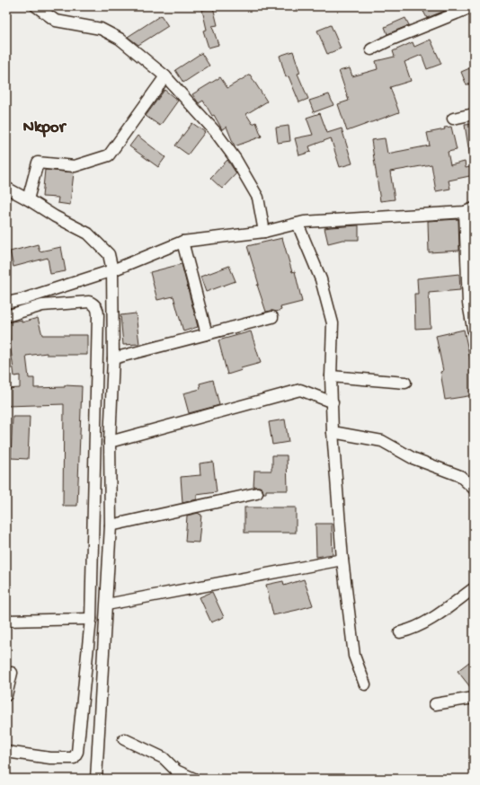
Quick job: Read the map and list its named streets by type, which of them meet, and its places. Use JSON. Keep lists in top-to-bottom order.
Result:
{
  "districts": ["Nkpor"]
}
